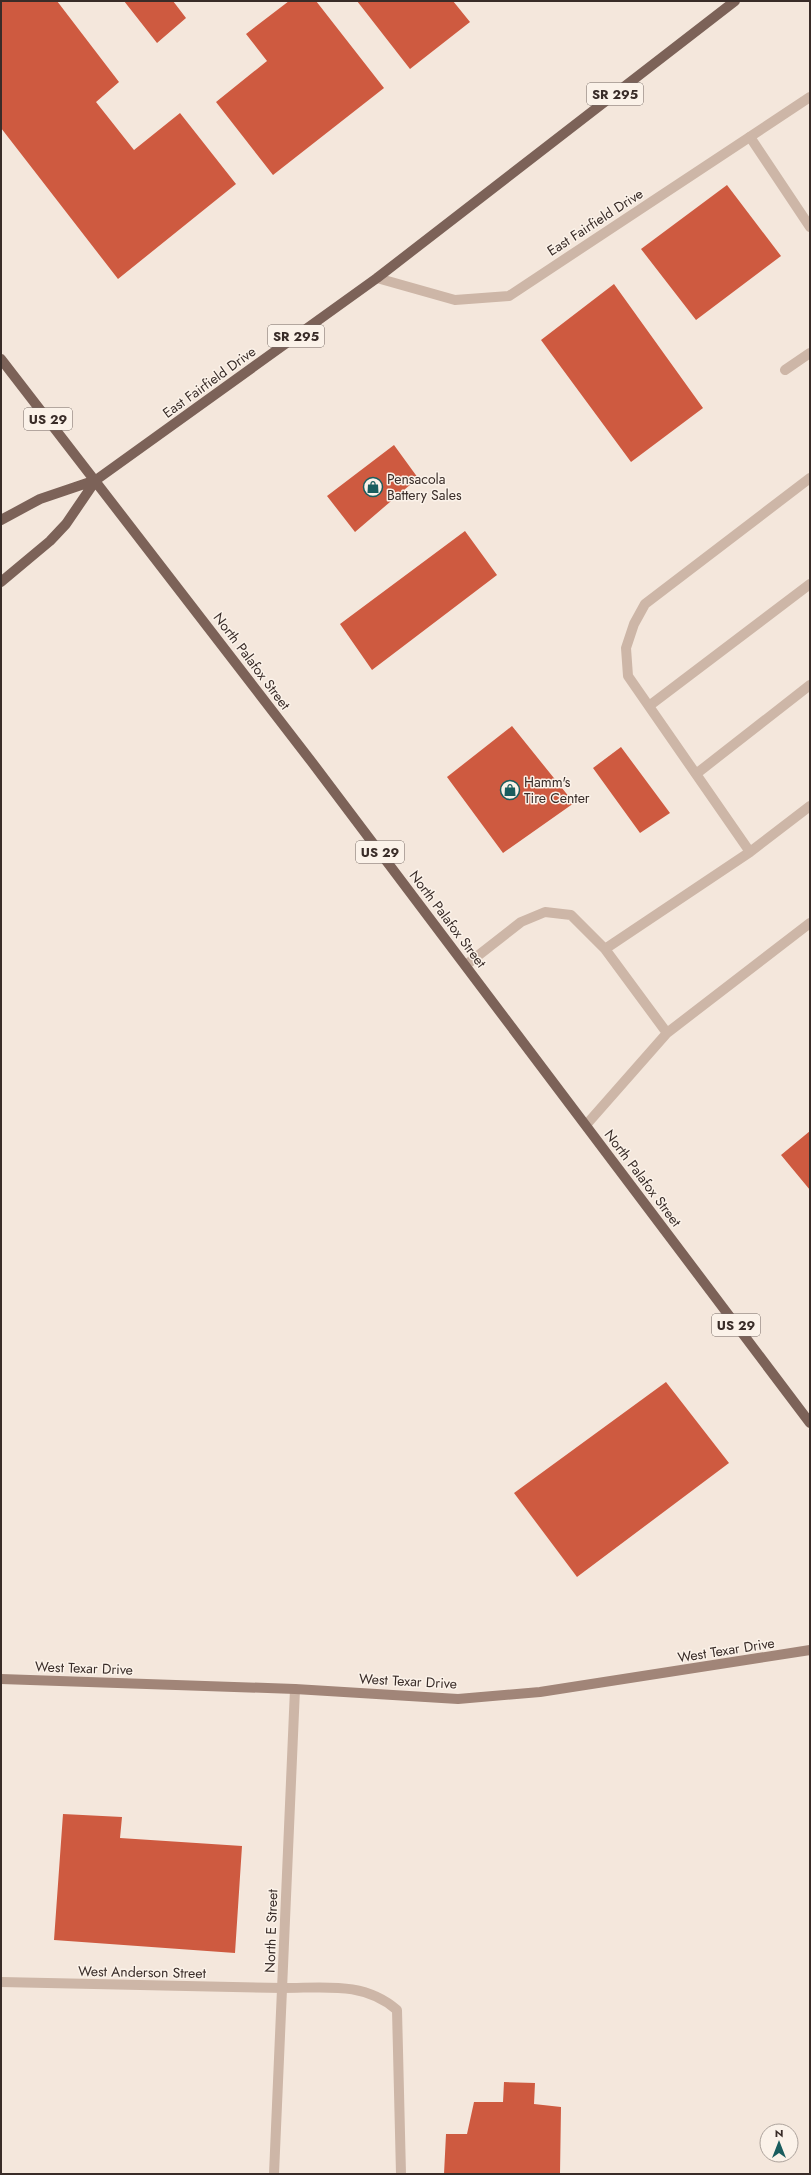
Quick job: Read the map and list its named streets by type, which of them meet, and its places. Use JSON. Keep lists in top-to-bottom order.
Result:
{
  "streets": {
    "main road": [
      "SR 295",
      "East Fairfield Drive",
      "US 29",
      "North Palafox Street",
      "West Texar Drive"
    ],
    "street": ["North E Street", "West Anderson Street"]
  },
  "crossings": [
    ["SR 295", "East Fairfield Drive"],
    ["SR 295", "North Palafox Street"],
    ["East Fairfield Drive", "North Palafox Street"],
    ["West Texar Drive", "North E Street"],
    ["North E Street", "West Anderson Street"]
  ],
  "places": {
    "shop": ["Pensacola Battery Sales", "Hamm's Tire Center"]
  },
  "north": "top"
}
